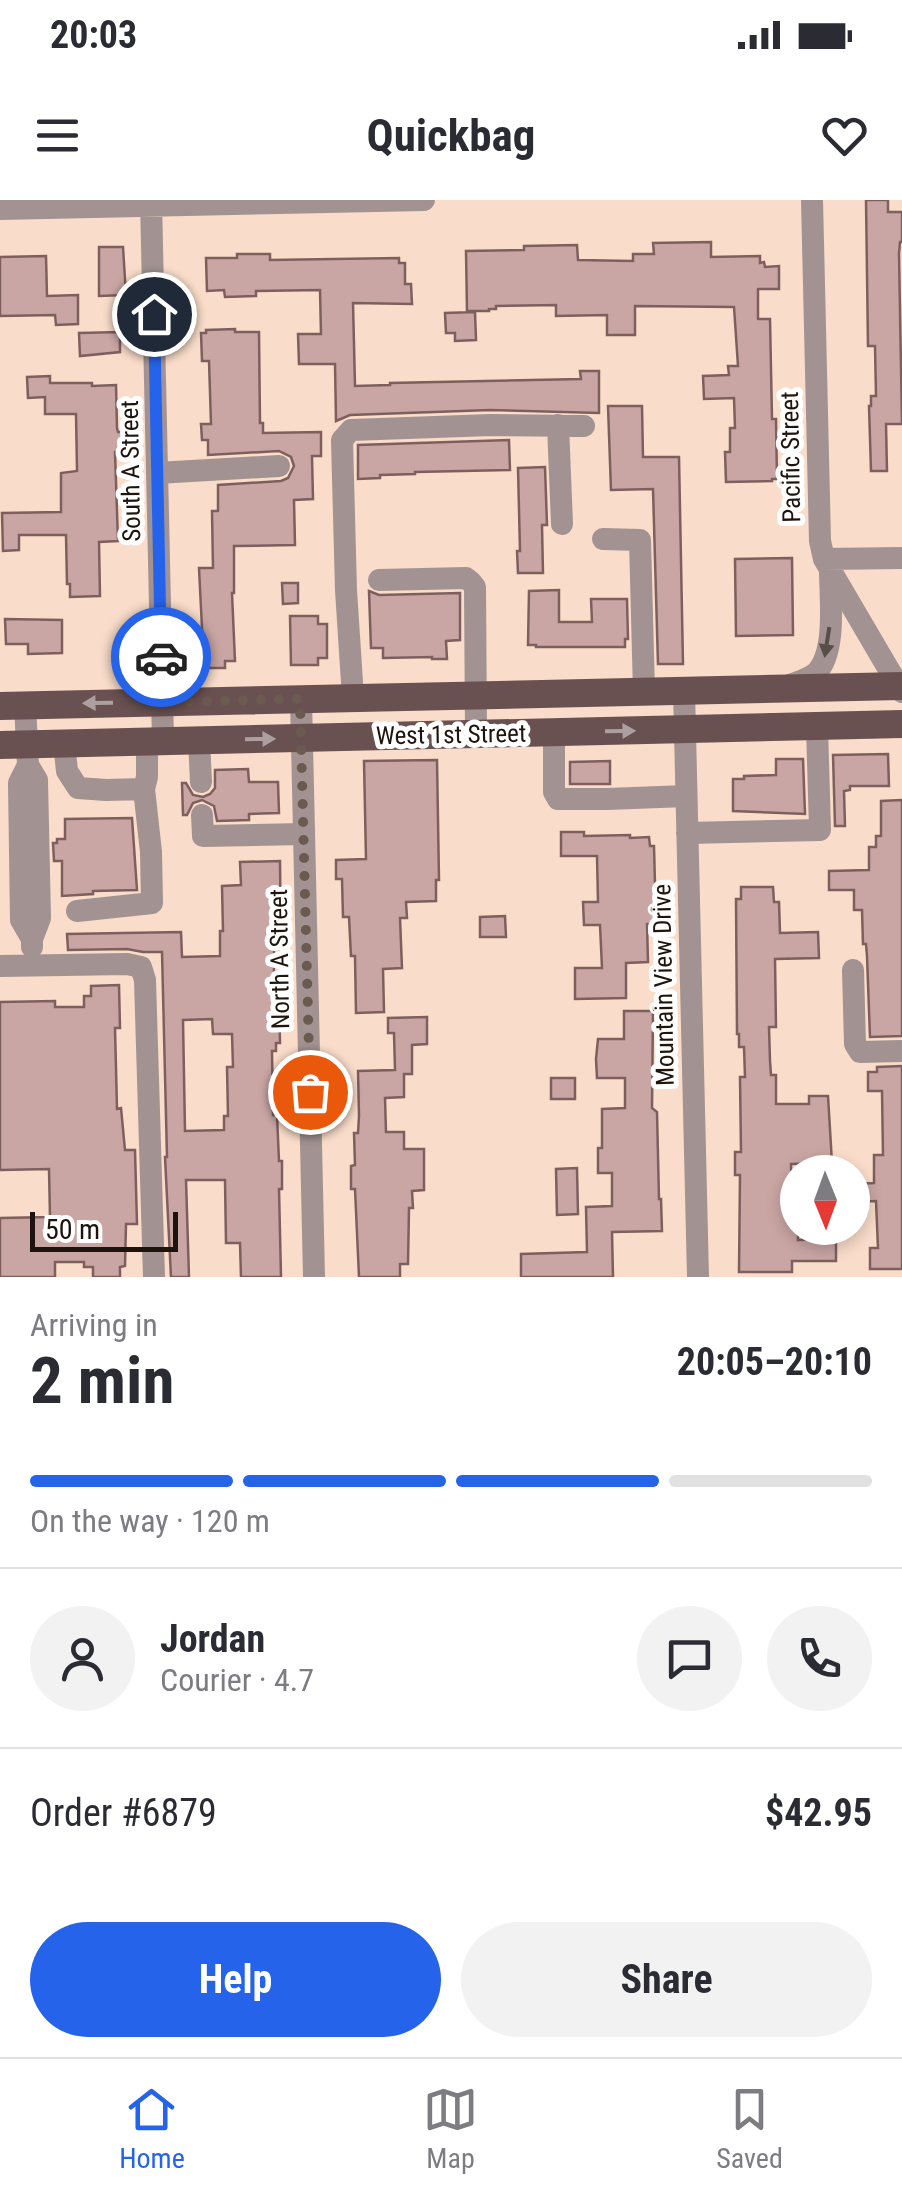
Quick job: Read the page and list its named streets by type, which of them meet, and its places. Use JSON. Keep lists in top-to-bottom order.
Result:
{
  "streets": {
    "main road": ["West 1st Street"],
    "street": [
      "Pacific Street",
      "South A Street",
      "North A Street",
      "Mountain View Drive"
    ]
  },
  "crossings": [
    ["Pacific Street", "West 1st Street"],
    ["South A Street", "West 1st Street"],
    ["West 1st Street", "North A Street"],
    ["West 1st Street", "Mountain View Drive"]
  ],
  "scale_bar": "50 m",
  "north": "bottom",
  "page": {
    "status": "20:03",
    "header": "Quickbag",
    "scale": "50 m",
    "heading": ["2 min", "Arriving in", "20:05–20:10"],
    "panel": [
      "Jordan",
      "Courier · 4.7",
      "Order #6879",
      "$42.95"
    ],
    "bar": "On the way · 120 m",
    "buttons": ["Help", "Share"],
    "tabs": ["Home", "Map", "Saved"]
  }
}
